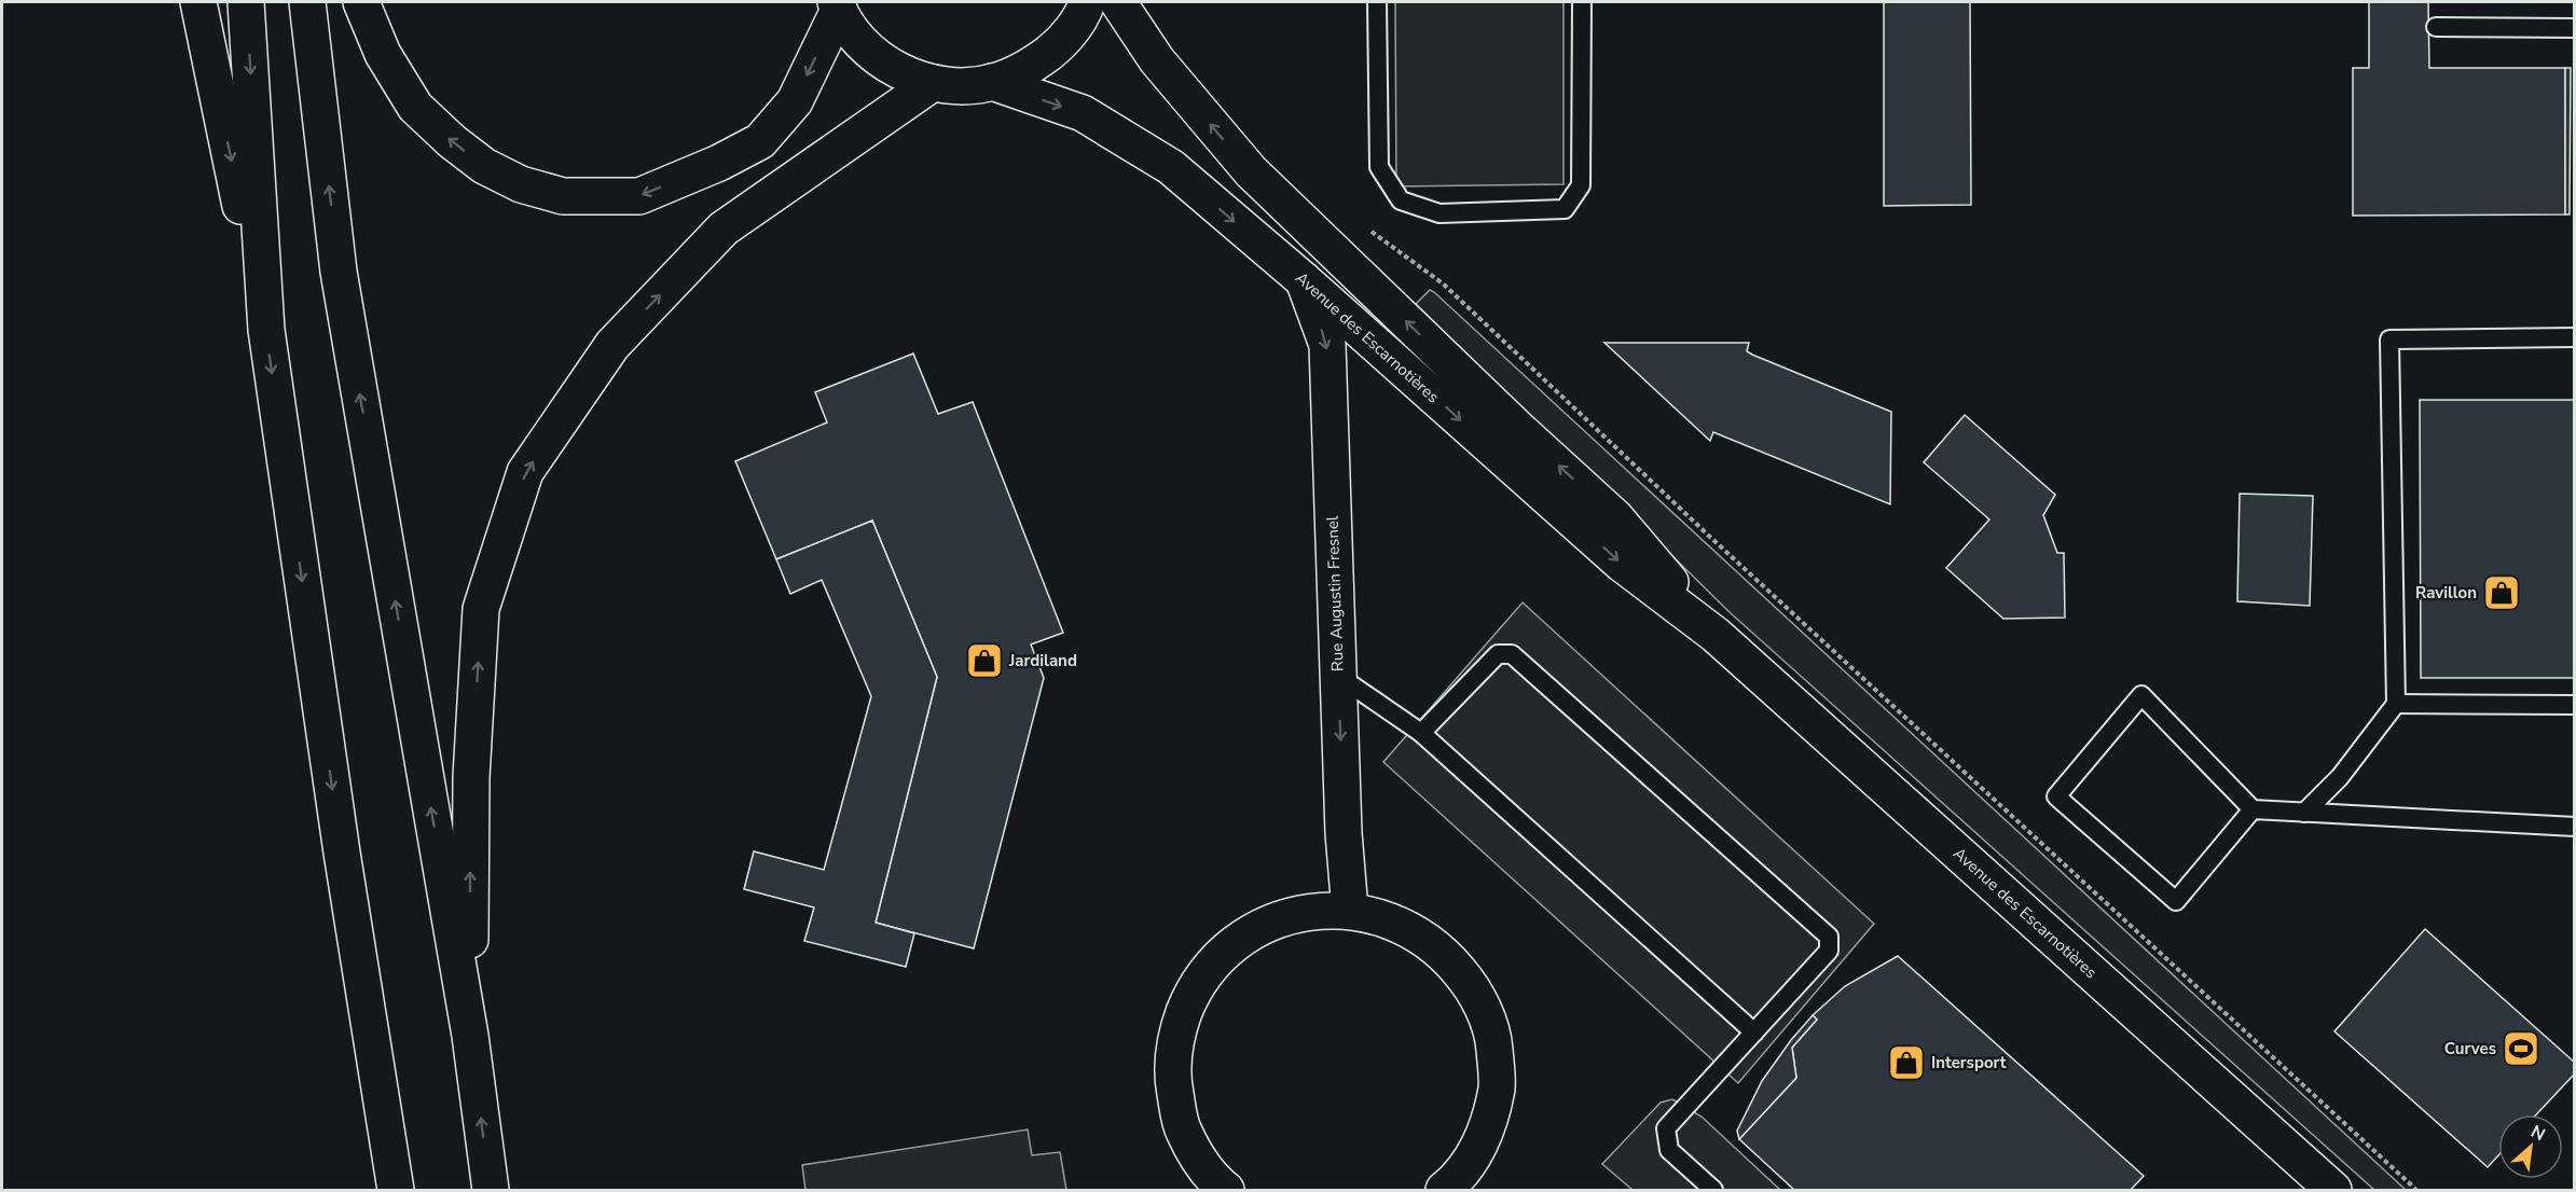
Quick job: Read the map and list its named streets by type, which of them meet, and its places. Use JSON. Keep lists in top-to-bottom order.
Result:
{
  "streets": {
    "main road": ["Avenue des Escarnotières", "Rue Augustin Fresnel"]
  },
  "crossings": [
    ["Avenue des Escarnotières", "Rue Augustin Fresnel"]
  ],
  "one_way": ["Rue Augustin Fresnel"],
  "places": {
    "shop": ["Ravillon", "Jardiland", "Intersport"],
    "sports": ["Curves"]
  },
  "north": "top right"
}
